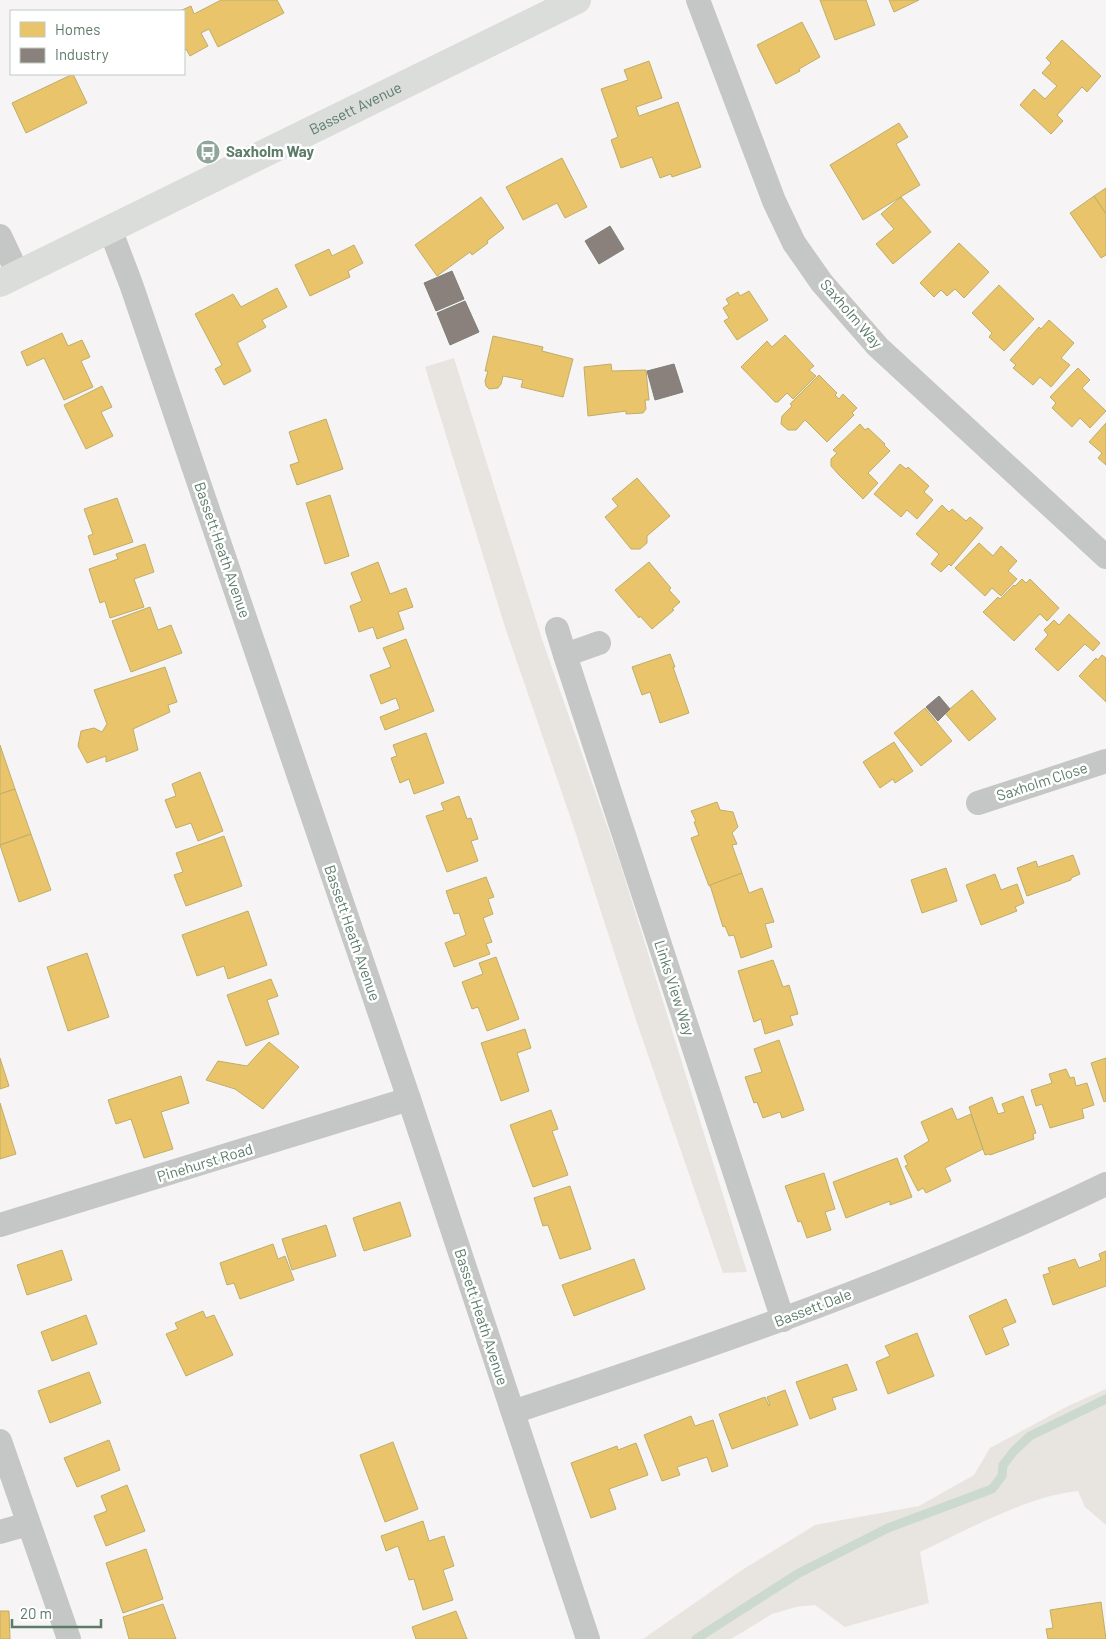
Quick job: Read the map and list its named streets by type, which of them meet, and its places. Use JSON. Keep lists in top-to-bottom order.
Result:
{
  "streets": {
    "main road": ["Bassett Avenue"],
    "street": [
      "Saxholm Way",
      "Bassett Heath Avenue",
      "Saxholm Close",
      "Links View Way",
      "Pinehurst Road",
      "Bassett Dale"
    ]
  },
  "crossings": [
    ["Bassett Avenue", "Bassett Heath Avenue"],
    ["Bassett Heath Avenue", "Pinehurst Road"],
    ["Bassett Heath Avenue", "Bassett Dale"],
    ["Links View Way", "Bassett Dale"]
  ],
  "places": {
    "bus stop": ["Saxholm Way"]
  },
  "legend": ["Homes", "Industry"],
  "scale_bar": "20 m"
}
